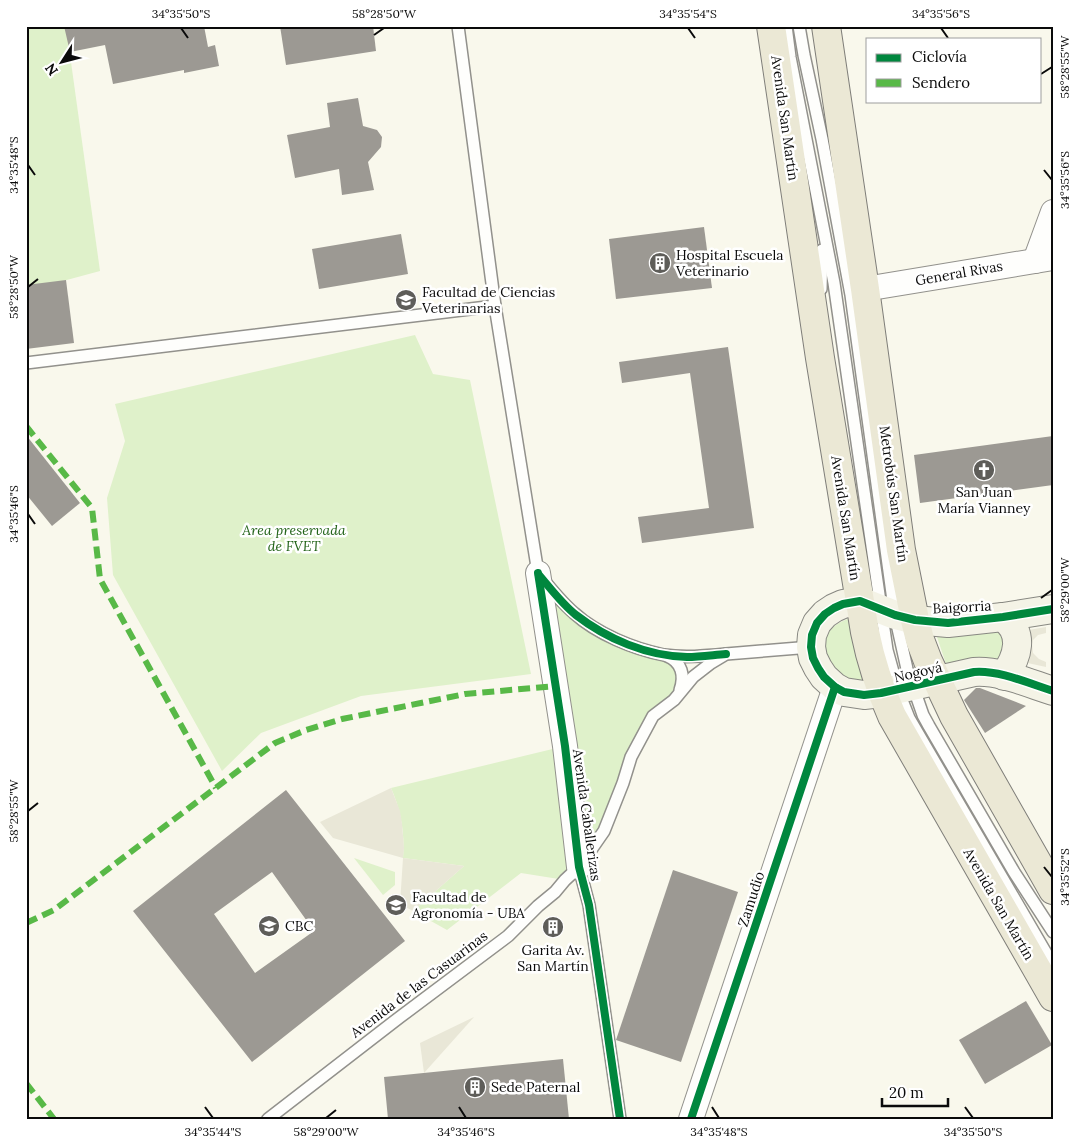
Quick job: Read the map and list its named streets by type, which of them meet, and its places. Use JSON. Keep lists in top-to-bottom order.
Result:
{
  "streets": {
    "main road": ["Avenida San Martín"],
    "street": [
      "General Rivas",
      "Baigorria",
      "Nogoyá",
      "Avenida Caballerizas",
      "Zamudio"
    ],
    "lane": ["Metrobús San Martín", "Avenida de las Casuarinas"]
  },
  "crossings": [
    ["Avenida San Martín", "General Rivas"],
    ["Avenida San Martín", "Metrobús San Martín"],
    ["Avenida San Martín", "Baigorria"],
    ["Avenida San Martín", "Nogoyá"],
    ["Metrobús San Martín", "Baigorria"],
    ["Baigorria", "Avenida de las Casuarinas"],
    ["Nogoyá", "Zamudio"],
    ["Avenida Caballerizas", "Avenida de las Casuarinas"]
  ],
  "parks": ["Area preservada de FVET"],
  "places": {
    "building": ["Hospital Escuela Veterinario", "Garita Av. San Martín", "Sede Paternal"],
    "school or university": ["Facultad de Ciencias Veterinarias", "Facultad de Agronomía - UBA", "CBC"],
    "church": ["San Juan María Vianney"]
  },
  "legend": ["Ciclovía", "Sendero"],
  "scale_bar": "20 m",
  "north": "bottom left",
  "coordinates": [
    "34°35'50\"S",
    "58°28'50\"W",
    "34°35'54\"S",
    "34°35'56\"S",
    "58°28'55\"W",
    "34°35'48\"S",
    "34°35'46\"S",
    "58°29'00\"W",
    "34°35'52\"S",
    "34°35'44\"S"
  ]
}
